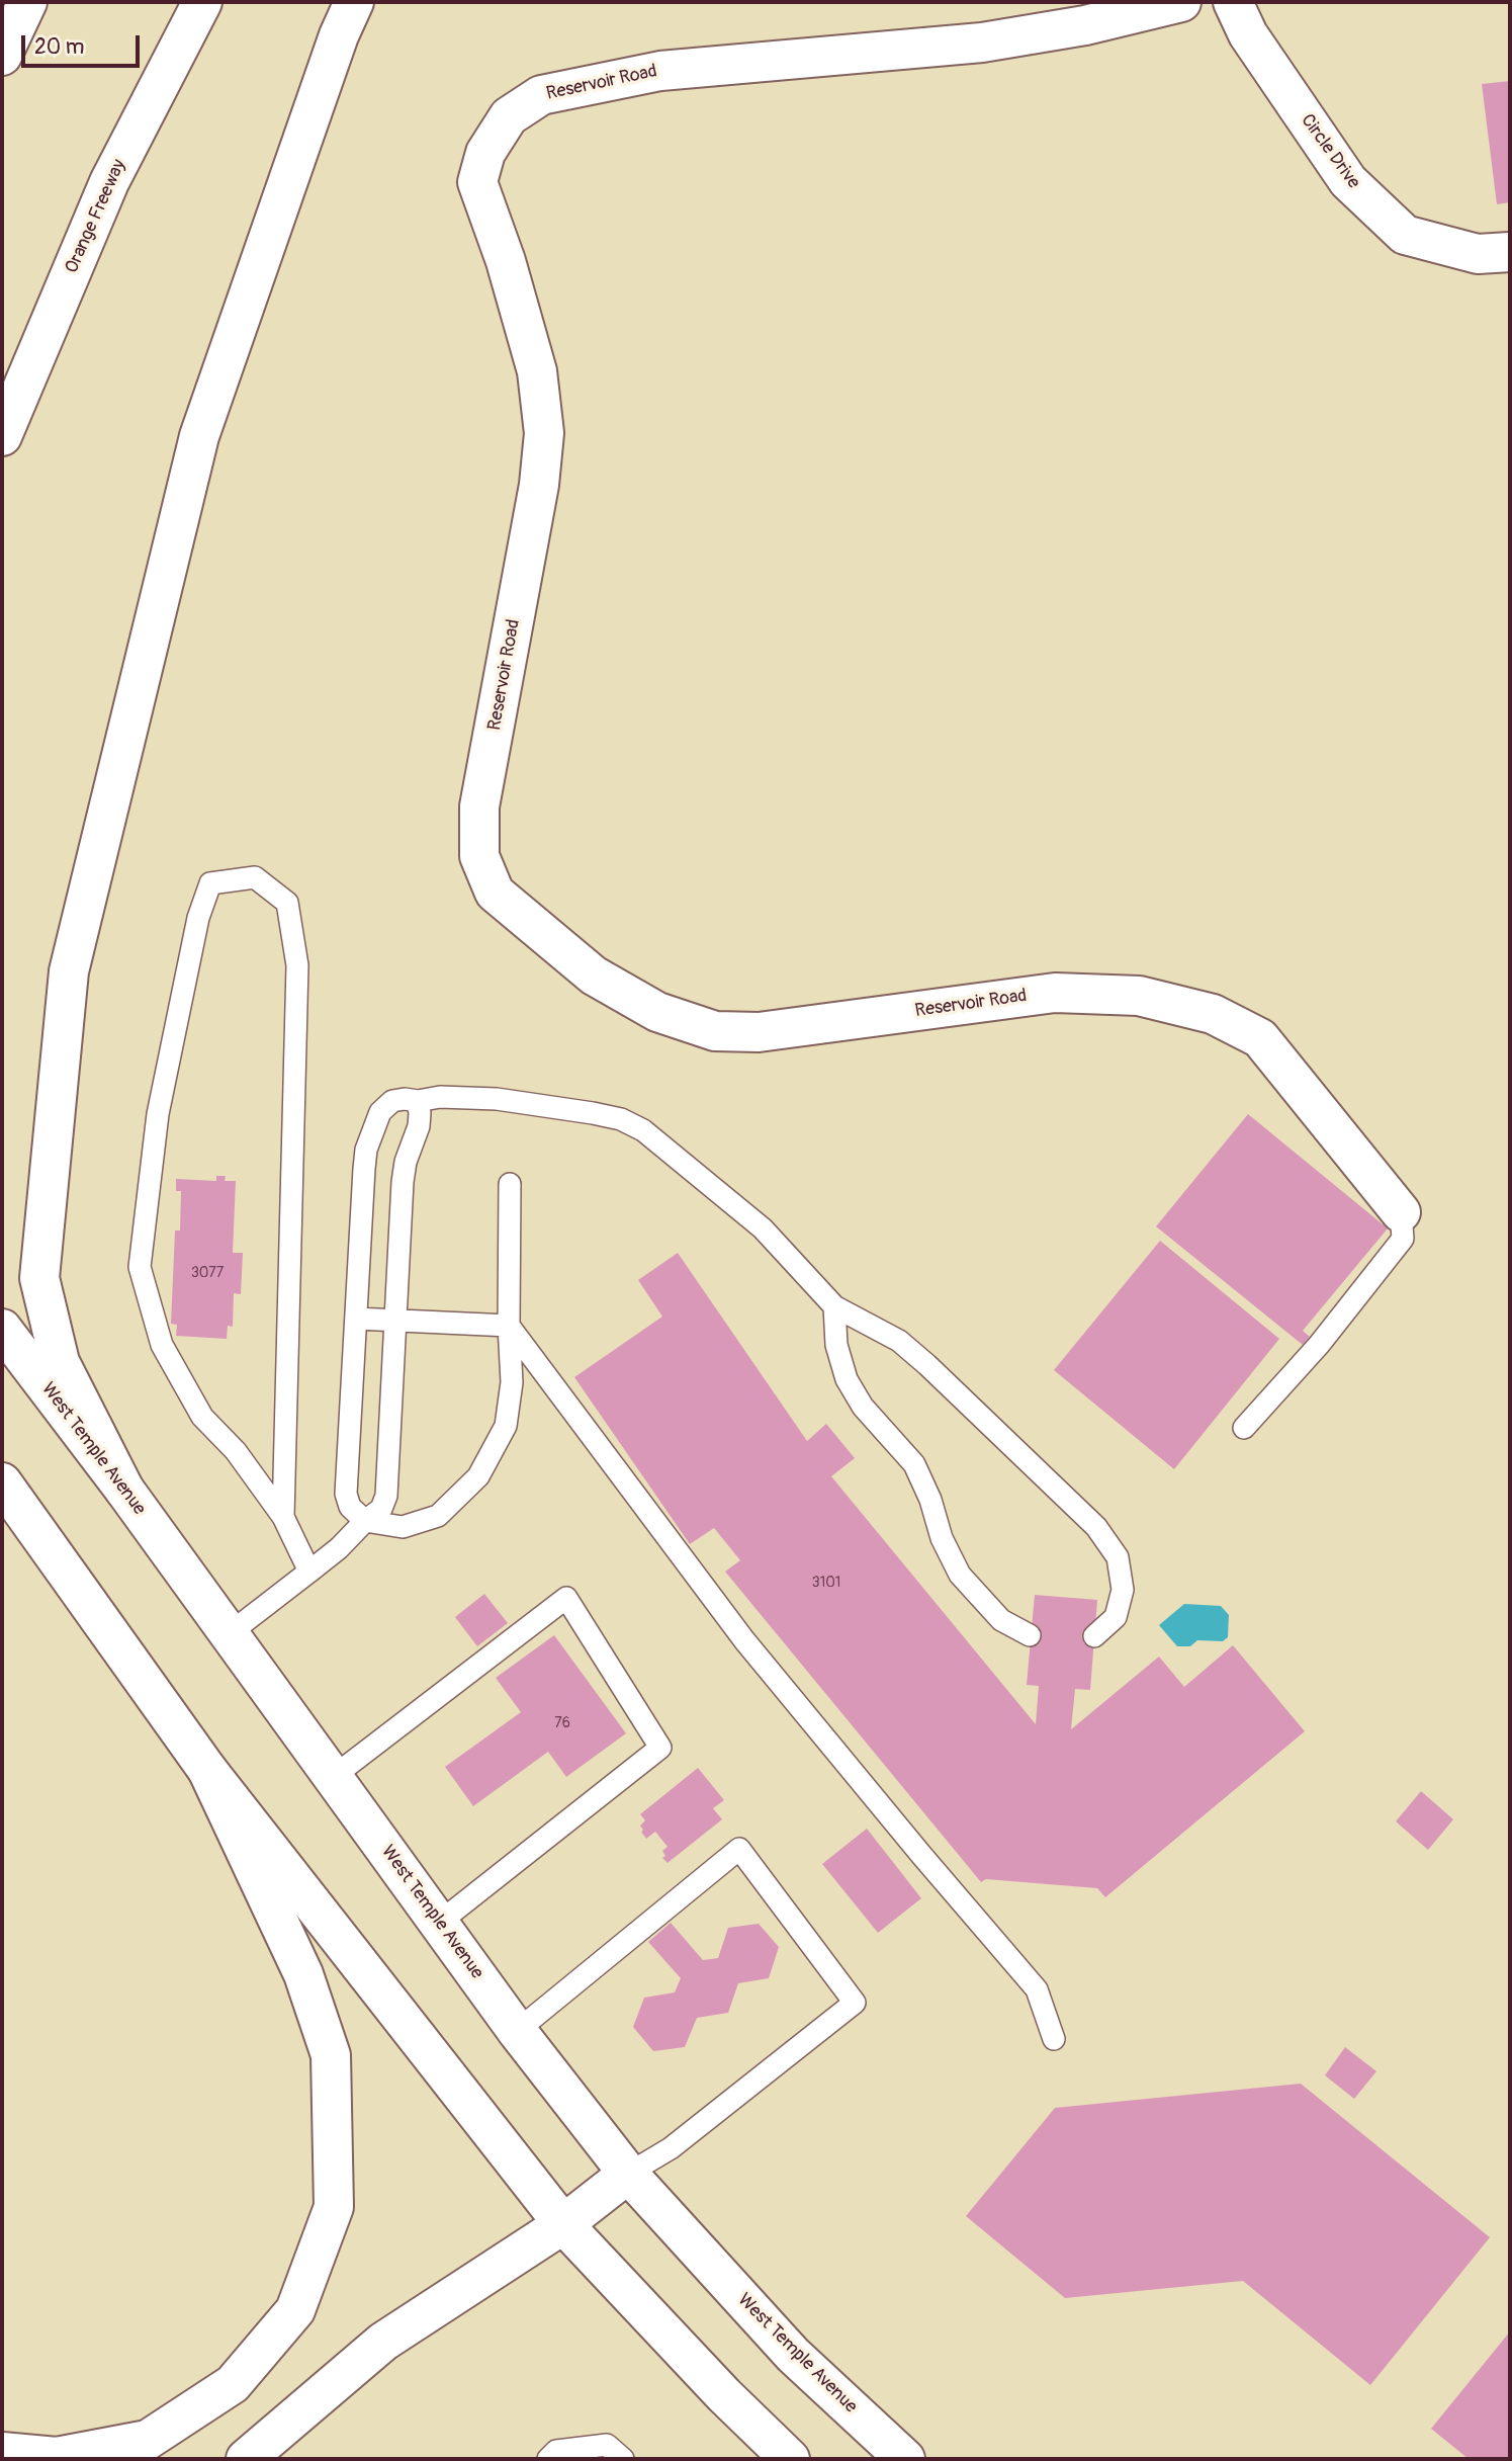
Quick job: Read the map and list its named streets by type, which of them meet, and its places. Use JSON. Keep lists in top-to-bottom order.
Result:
{
  "streets": {
    "main road": [
      "Reservoir Road",
      "Circle Drive",
      "Orange Freeway",
      "West Temple Avenue"
    ]
  },
  "house_numbers": ["3077", "3101", "76"],
  "scale_bar": "20 m"
}
